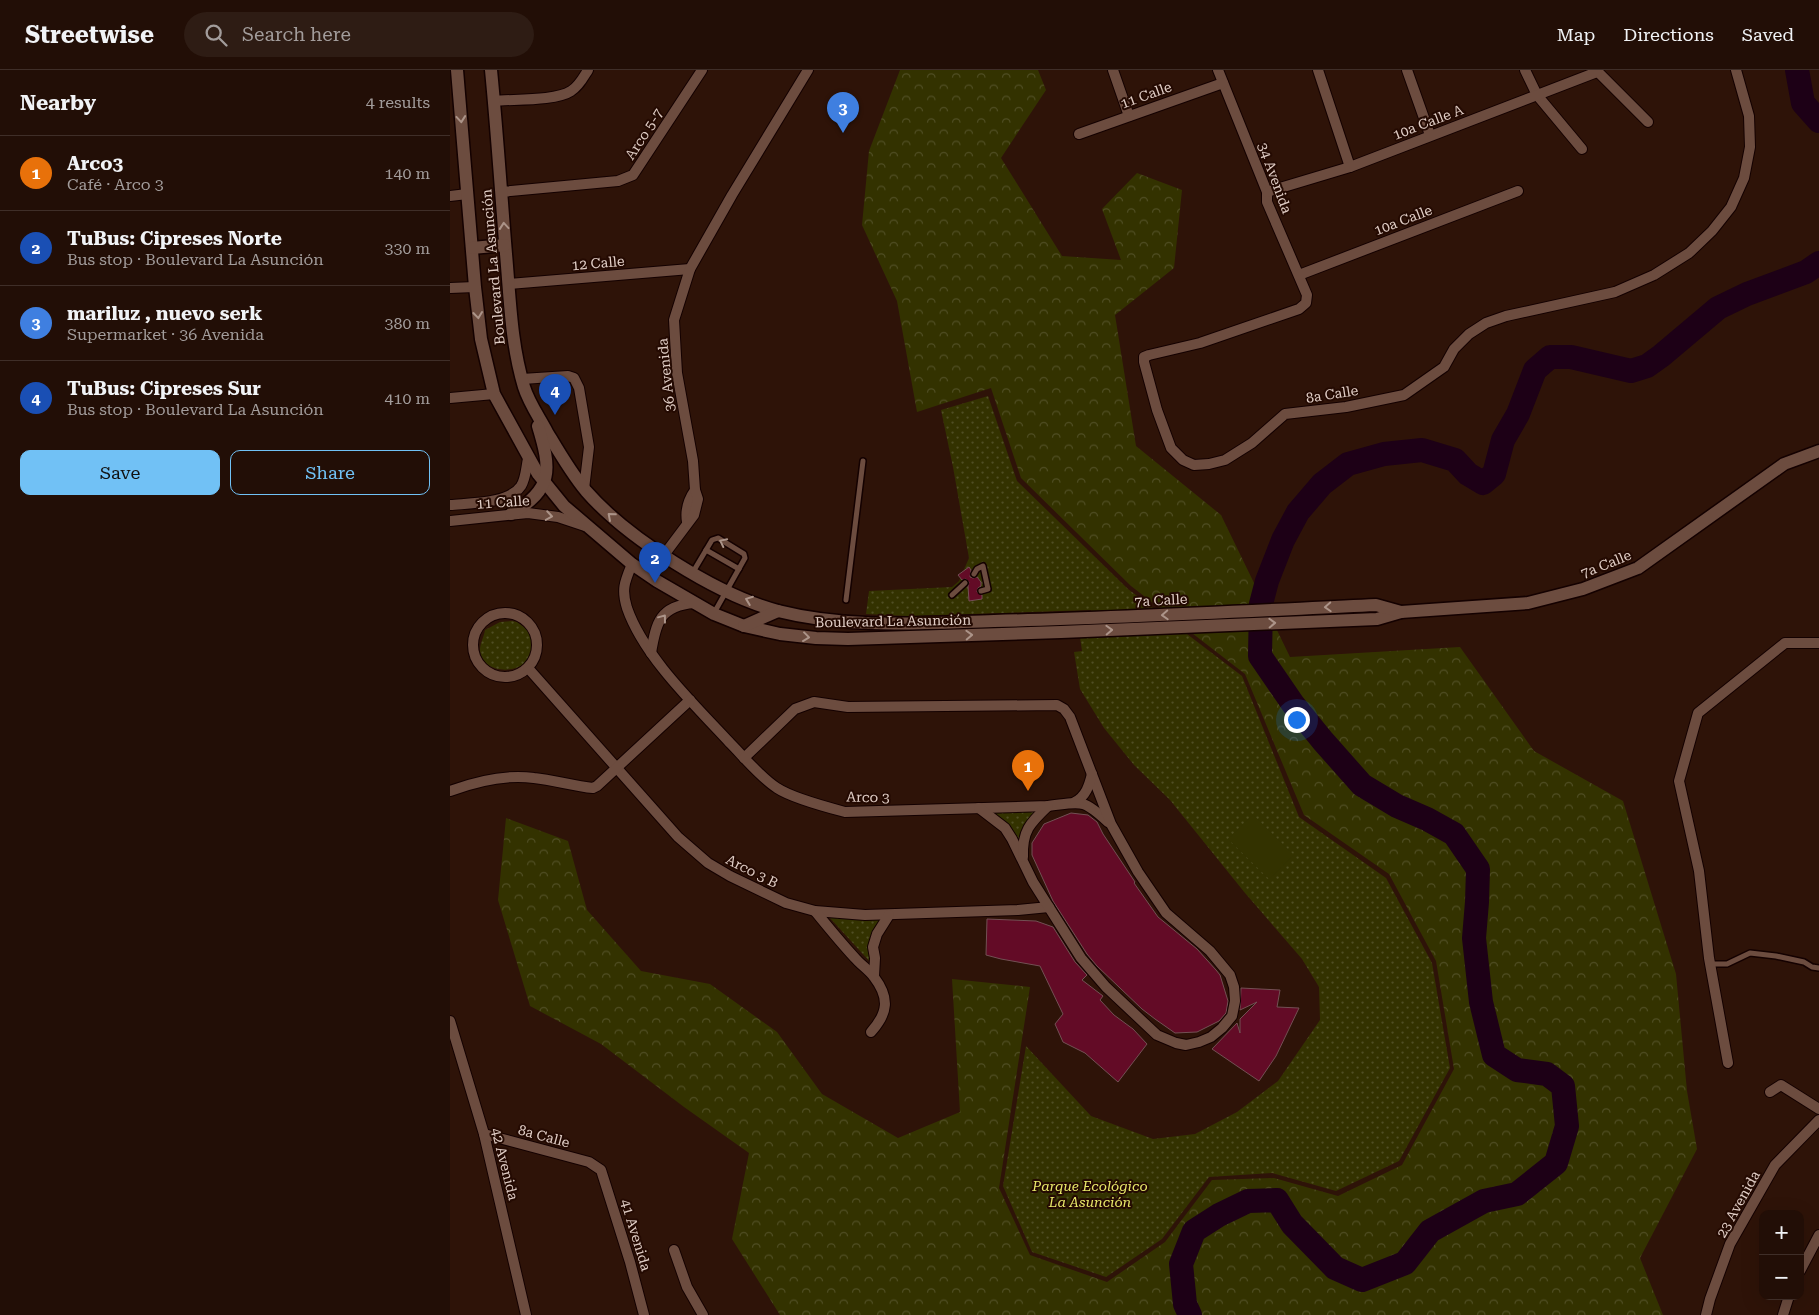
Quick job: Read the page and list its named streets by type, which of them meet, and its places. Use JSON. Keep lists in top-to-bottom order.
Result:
{
  "streets": {
    "main road": ["Boulevard La Asunción", "7a Calle"],
    "street": [
      "11 Calle",
      "10a Calle A",
      "Arco 5-7",
      "34 Avenida",
      "10a Calle",
      "12 Calle",
      "36 Avenida",
      "8a Calle",
      "Arco 3",
      "Arco 3 B",
      "42 Avenida",
      "23 Avenida",
      "41 Avenida"
    ]
  },
  "crossings": [
    ["11 Calle", "34 Avenida"],
    ["11 Calle", "Boulevard La Asunción"],
    ["10a Calle A", "34 Avenida"],
    ["Arco 5-7", "Boulevard La Asunción"],
    ["34 Avenida", "10a Calle"],
    ["34 Avenida", "8a Calle"],
    ["12 Calle", "Boulevard La Asunción"],
    ["12 Calle", "36 Avenida"],
    ["Boulevard La Asunción", "36 Avenida"],
    ["Boulevard La Asunción", "7a Calle"],
    ["Boulevard La Asunción", "Arco 3"],
    ["8a Calle", "42 Avenida"],
    ["8a Calle", "41 Avenida"]
  ],
  "parks": ["Parque Ecológico La Asunción"],
  "page": {
    "header": "Streetwise",
    "search": "Search here",
    "nav": ["Map", "Directions", "Saved"],
    "heading": ["Nearby", "4 results"],
    "pins": [
      "3",
      "4",
      "2",
      "1"
    ],
    "list": [
      {
        "mark": "1",
        "name": "Arco3",
        "note": "Café · Arco 3",
        "value": "140 m"
      },
      {
        "mark": "2",
        "name": "TuBus: Cipreses Norte",
        "note": "Bus stop · Boulevard La Asunción",
        "value": "330 m"
      },
      {
        "mark": "3",
        "name": "mariluz , nuevo serk",
        "note": "Supermarket · 36 Avenida",
        "value": "380 m"
      },
      {
        "mark": "4",
        "name": "TuBus: Cipreses Sur",
        "note": "Bus stop · Boulevard La Asunción",
        "value": "410 m"
      }
    ],
    "buttons": ["Save", "Share"],
    "map_buttons": ["+", "−"]
  }
}
